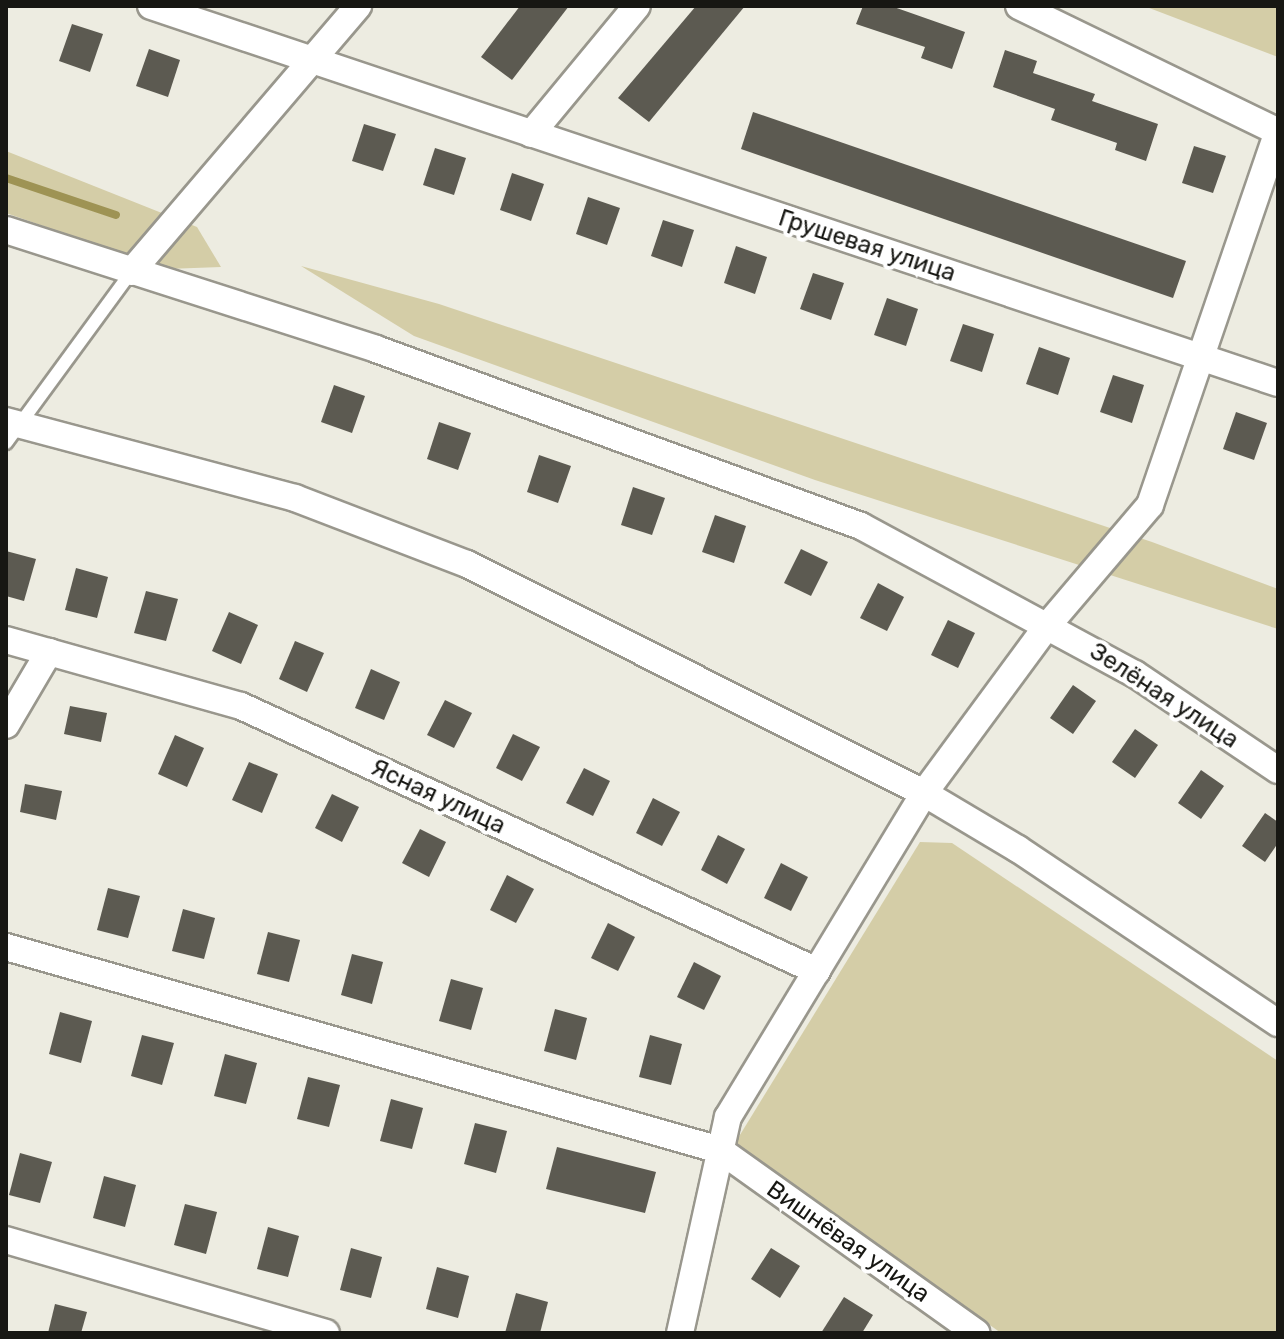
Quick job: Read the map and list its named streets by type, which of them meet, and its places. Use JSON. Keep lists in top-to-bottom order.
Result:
{
  "streets": {
    "street": [
      "Грушевая улица",
      "Зелёная улица",
      "Ясная улица",
      "Вишнёвая улица"
    ]
  }
}
